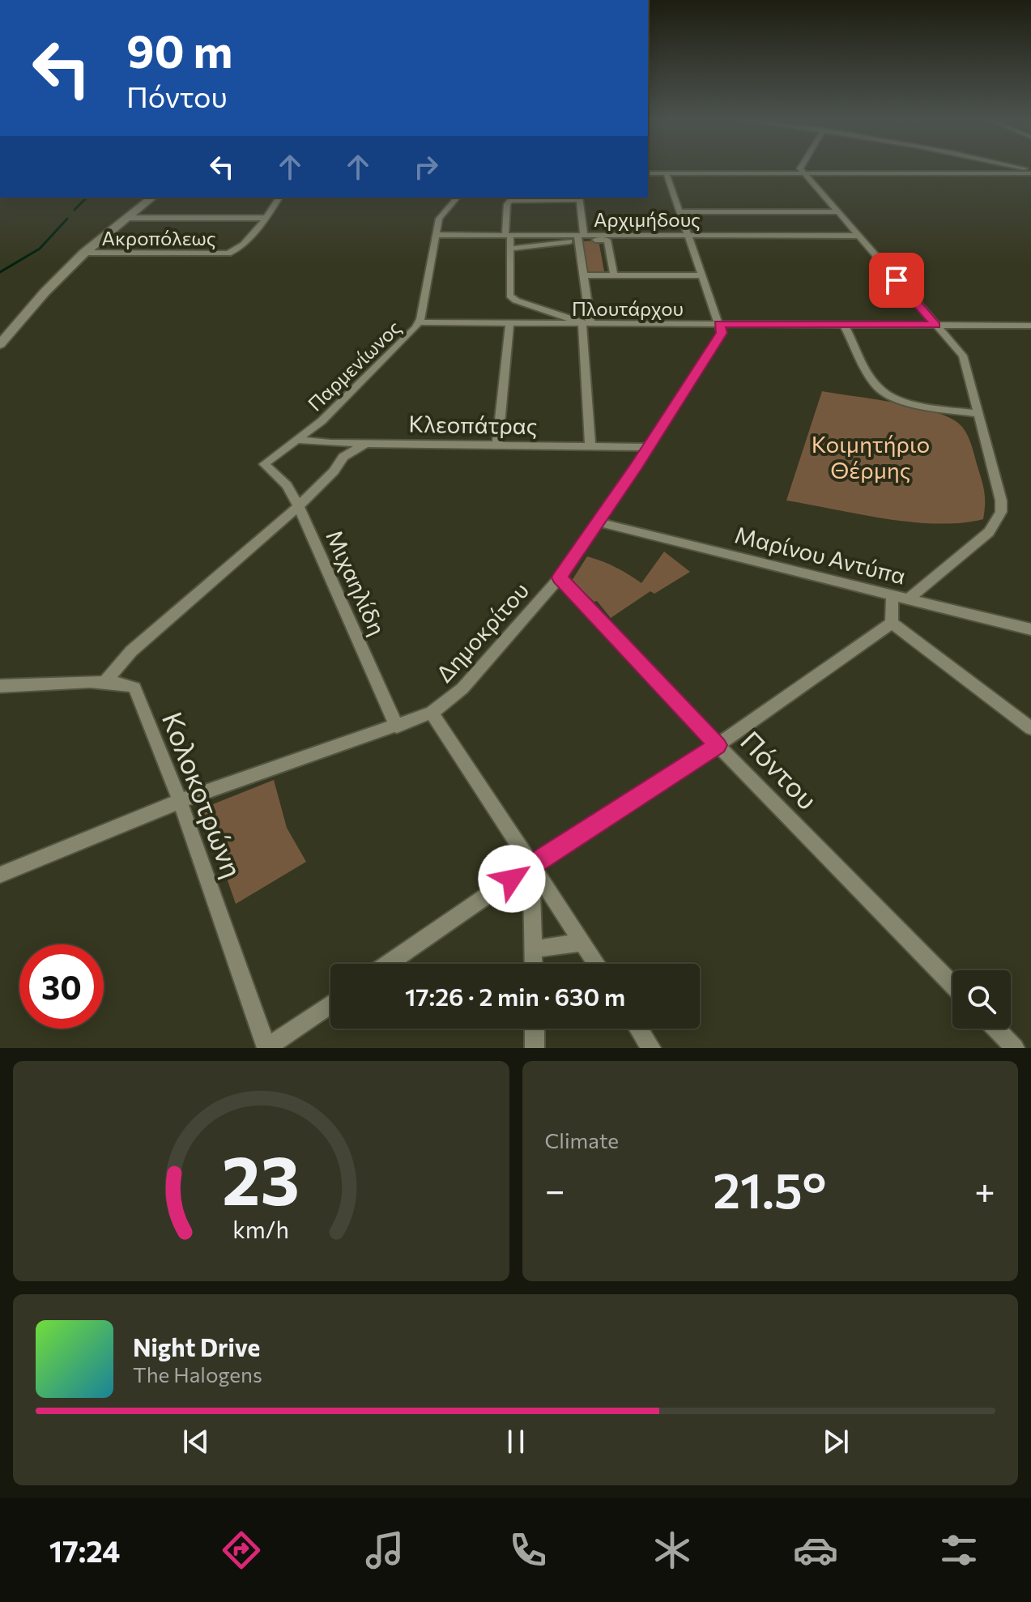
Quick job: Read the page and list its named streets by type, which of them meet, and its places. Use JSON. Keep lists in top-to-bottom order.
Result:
{
  "streets": {
    "street": [
      "Αρχιμήδους",
      "Ακροπόλεως",
      "Πλουτάρχου",
      "Παρμενίωνος",
      "Κλεοπάτρας",
      "Μαρίνου Αντύπα",
      "Μιχαηλίδη",
      "Δημοκρίτου",
      "Πόντου",
      "Κολοκοτρώνη"
    ]
  },
  "crossings": [
    ["Αρχιμήδους", "Παρμενίωνος"],
    ["Πλουτάρχου", "Παρμενίωνος"],
    ["Πλουτάρχου", "Δημοκρίτου"],
    ["Παρμενίωνος", "Κλεοπάτρας"],
    ["Παρμενίωνος", "Μιχαηλίδη"],
    ["Κλεοπάτρας", "Δημοκρίτου"],
    ["Μαρίνου Αντύπα", "Δημοκρίτου"],
    ["Μιχαηλίδη", "Δημοκρίτου"],
    ["Δημοκρίτου", "Πόντου"],
    ["Δημοκρίτου", "Κολοκοτρώνη"]
  ],
  "parks": ["Κοιμητήριο Θέρμης"],
  "page": {
    "turn": ["90 m", "Πόντου"],
    "limit": "30",
    "trip": "17:26 · 2 min · 630 m",
    "tile": "Climate",
    "heat": ["−", "21.5°", "+"],
    "song": ["Night Drive", "The Halogens"],
    "tabs": "17:24",
    "gauge": ["23", "km/h"]
  }
}
